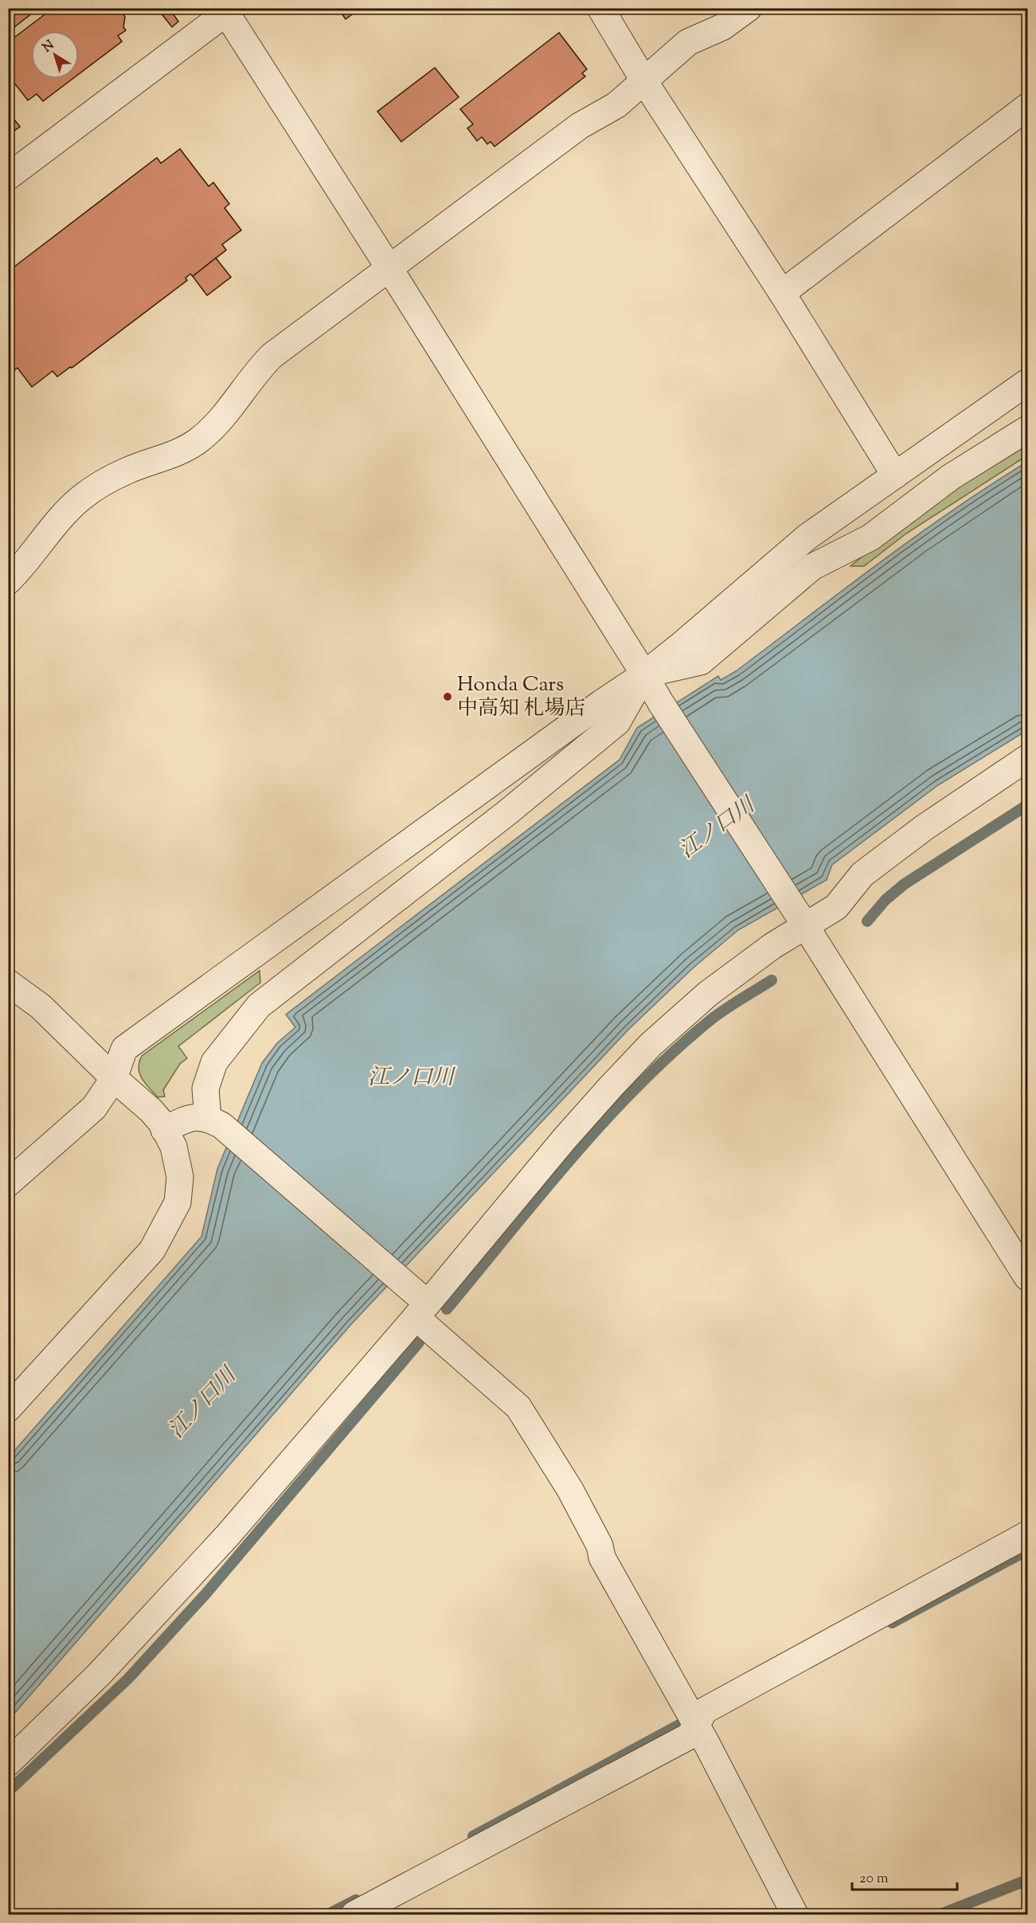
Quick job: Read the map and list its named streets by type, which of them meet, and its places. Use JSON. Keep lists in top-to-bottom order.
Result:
{
  "water": ["江ノ口川"],
  "places": ["Honda Cars 中高知 札場店"],
  "scale_bar": "20 m",
  "north": "top left"
}
